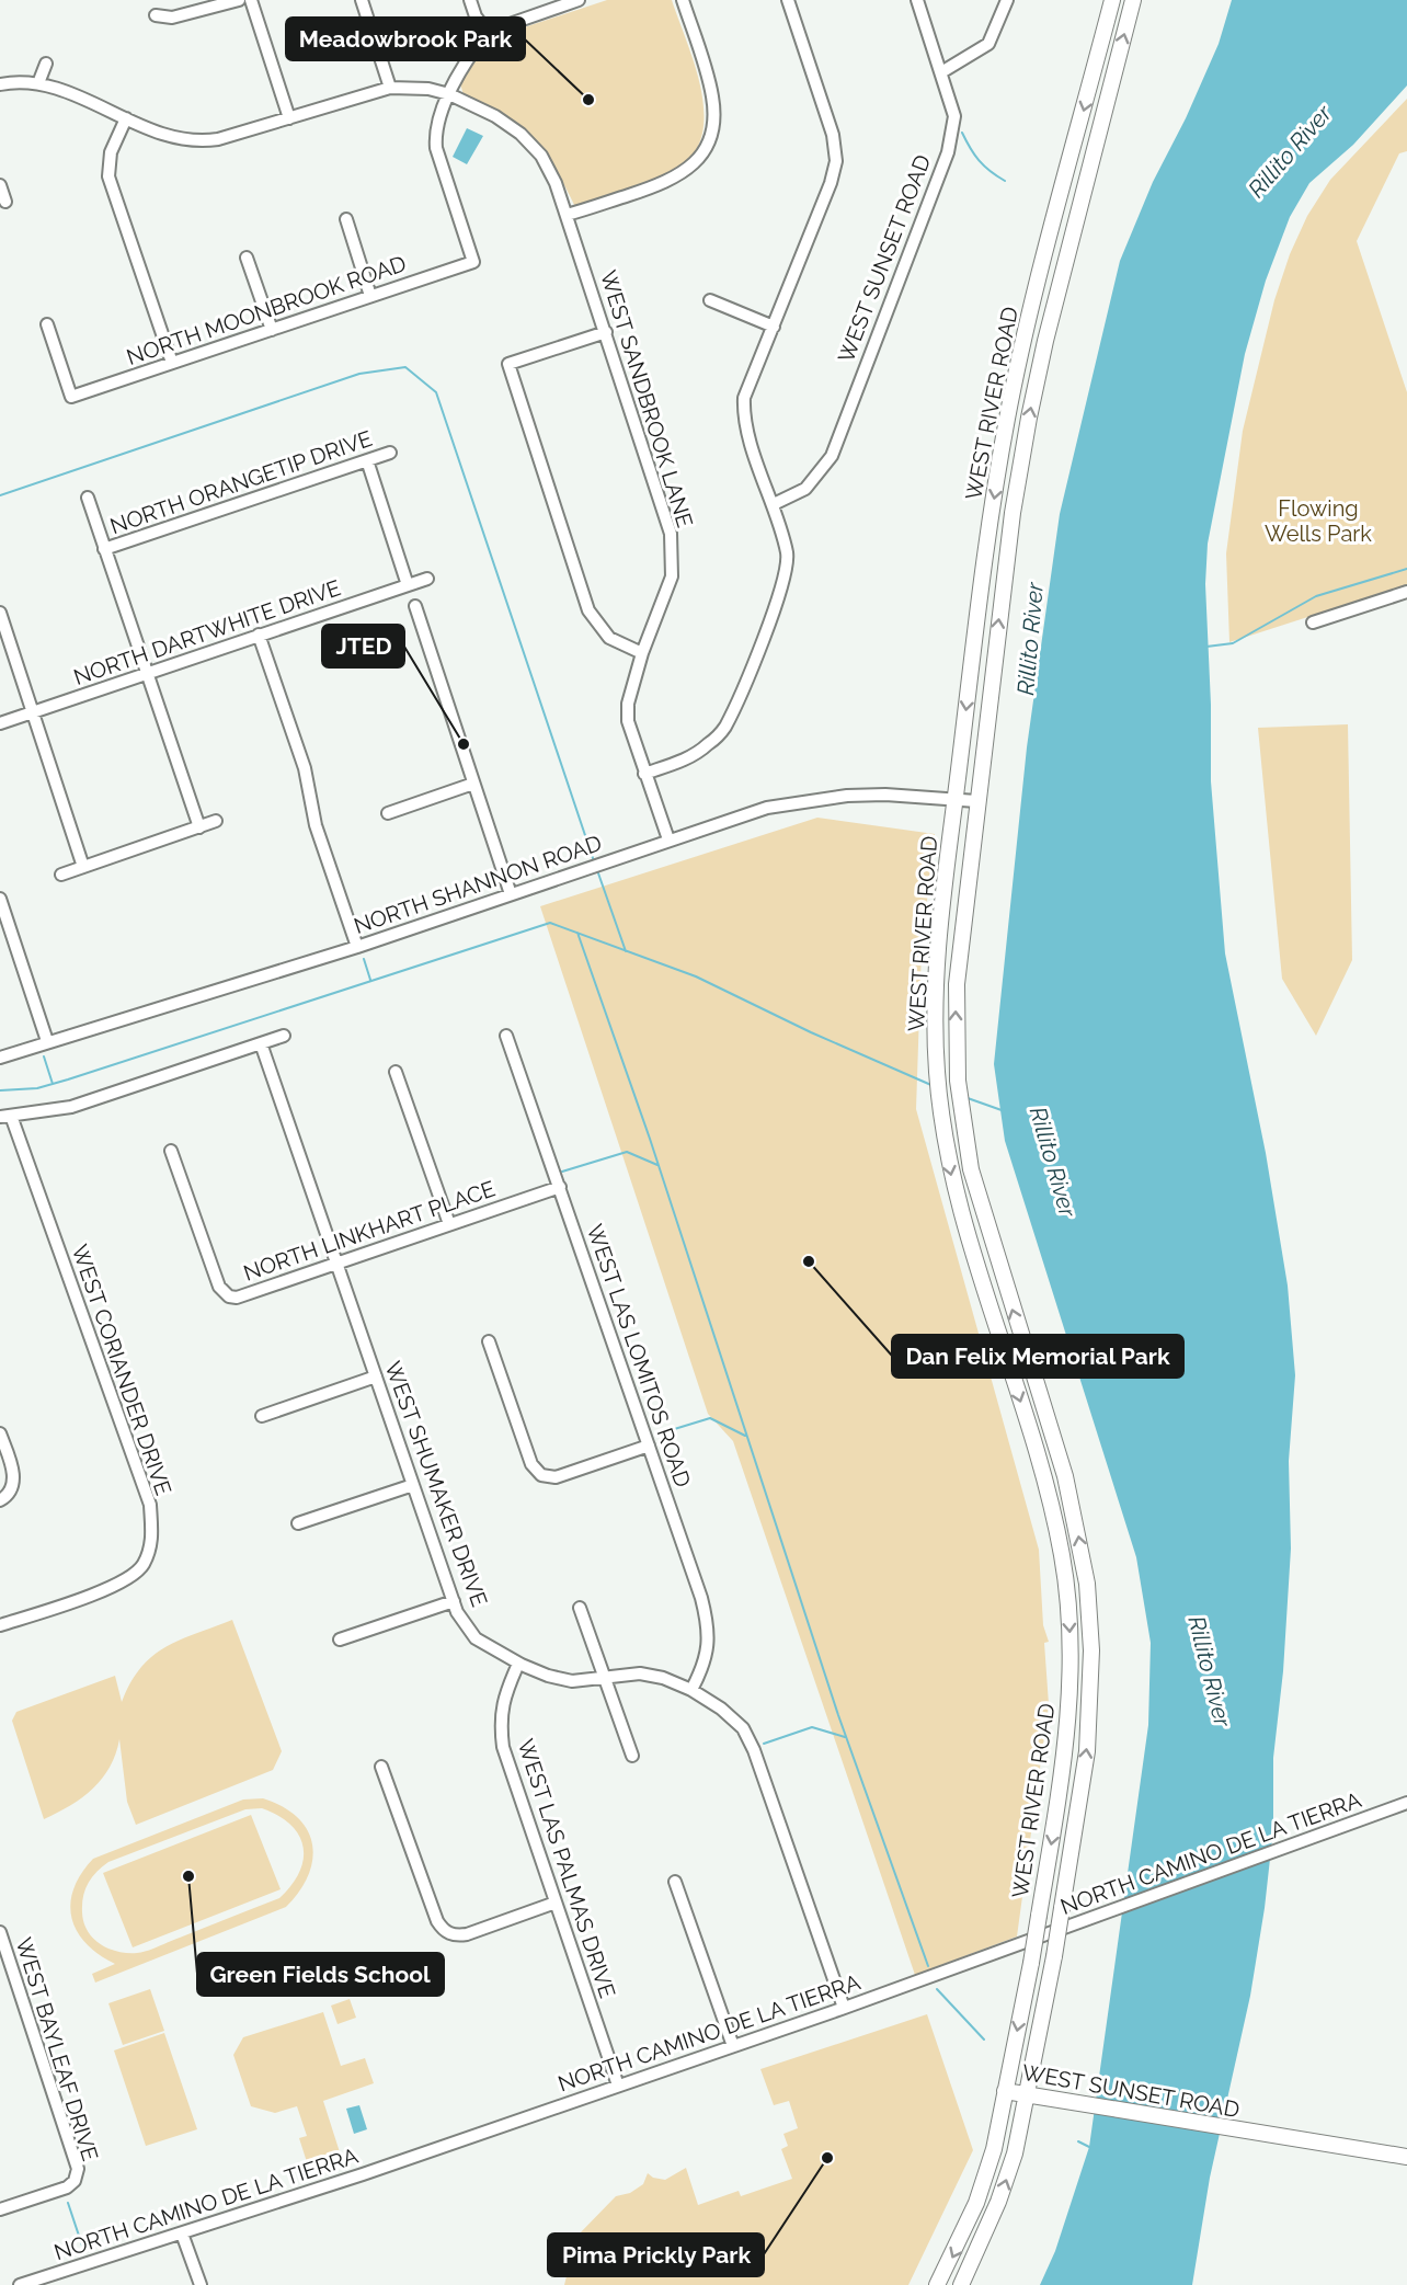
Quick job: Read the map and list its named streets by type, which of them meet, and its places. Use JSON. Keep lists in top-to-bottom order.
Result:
{
  "streets": {
    "main road": ["WEST SUNSET ROAD", "WEST RIVER ROAD"],
    "street": [
      "NORTH MOONBROOK ROAD",
      "WEST SANDBROOK LANE",
      "NORTH ORANGETIP DRIVE",
      "NORTH DARTWHITE DRIVE",
      "NORTH SHANNON ROAD",
      "NORTH LINKHART PLACE",
      "WEST LAS LOMITOS ROAD",
      "WEST CORIANDER DRIVE",
      "WEST SHUMAKER DRIVE",
      "NORTH CAMINO DE LA TIERRA",
      "WEST LAS PALMAS DRIVE",
      "WEST BAYLEAF DRIVE"
    ]
  },
  "crossings": [
    ["WEST SUNSET ROAD", "WEST RIVER ROAD"],
    ["NORTH MOONBROOK ROAD", "WEST SANDBROOK LANE"],
    ["WEST SANDBROOK LANE", "NORTH SHANNON ROAD"],
    ["WEST RIVER ROAD", "NORTH SHANNON ROAD"],
    ["NORTH LINKHART PLACE", "WEST LAS LOMITOS ROAD"],
    ["NORTH LINKHART PLACE", "WEST SHUMAKER DRIVE"],
    ["WEST LAS LOMITOS ROAD", "WEST SHUMAKER DRIVE"],
    ["WEST SHUMAKER DRIVE", "NORTH CAMINO DE LA TIERRA"],
    ["WEST SHUMAKER DRIVE", "WEST LAS PALMAS DRIVE"],
    ["NORTH CAMINO DE LA TIERRA", "WEST LAS PALMAS DRIVE"]
  ],
  "water": ["Rillito River"],
  "parks": ["Flowing Wells Park"],
  "places": [
    "Meadowbrook Park",
    "JTED",
    "Dan Felix Memorial Park",
    "Green Fields School",
    "Pima Prickly Park"
  ]
}
